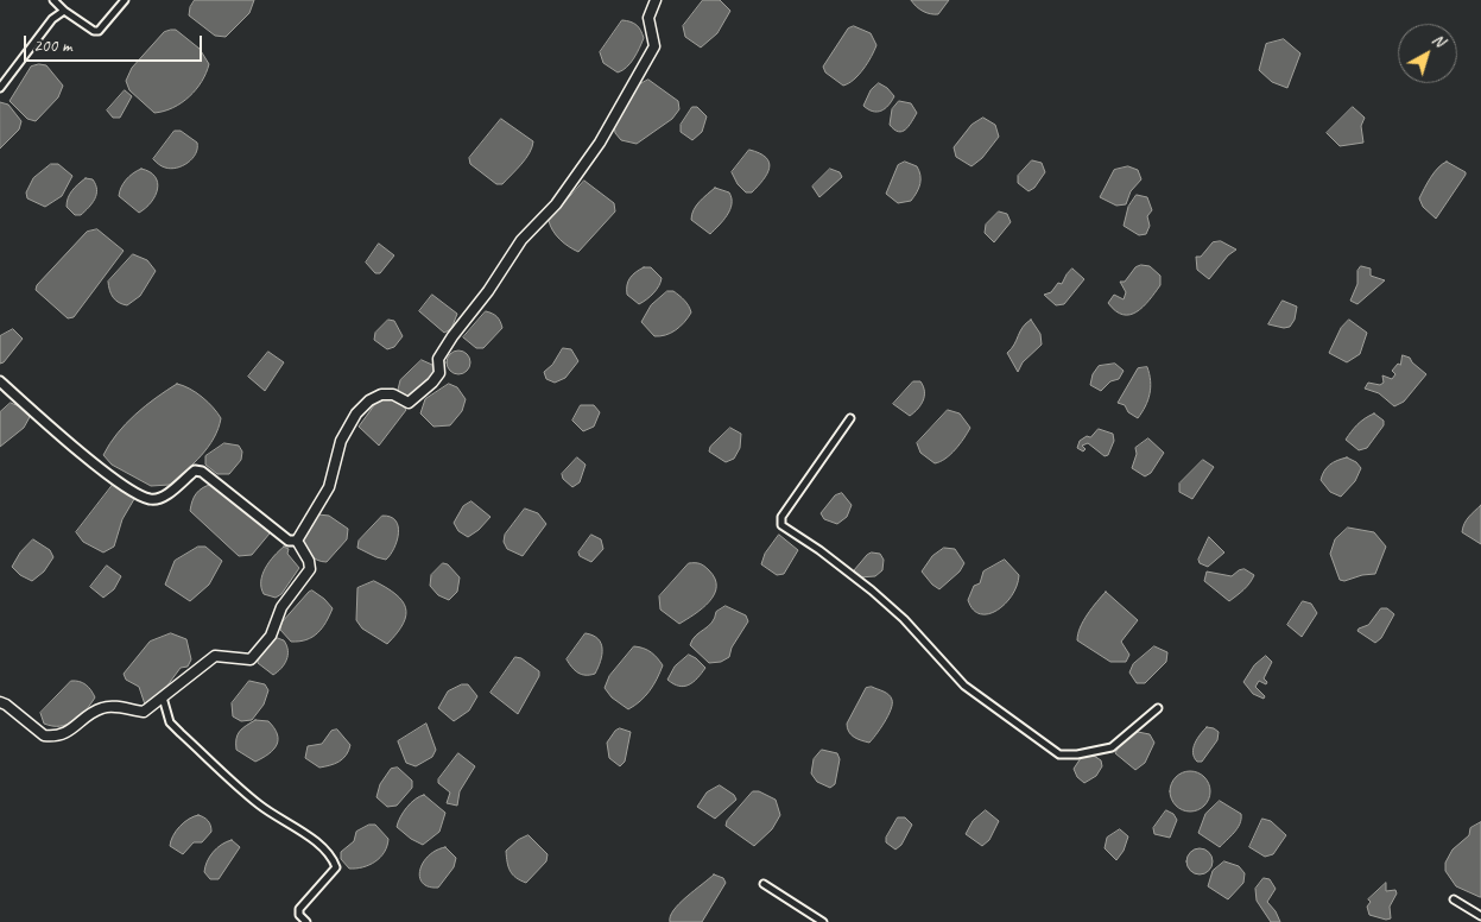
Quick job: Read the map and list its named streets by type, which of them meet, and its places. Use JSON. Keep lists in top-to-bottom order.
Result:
{
  "scale_bar": "200 m",
  "north": "top right"
}
